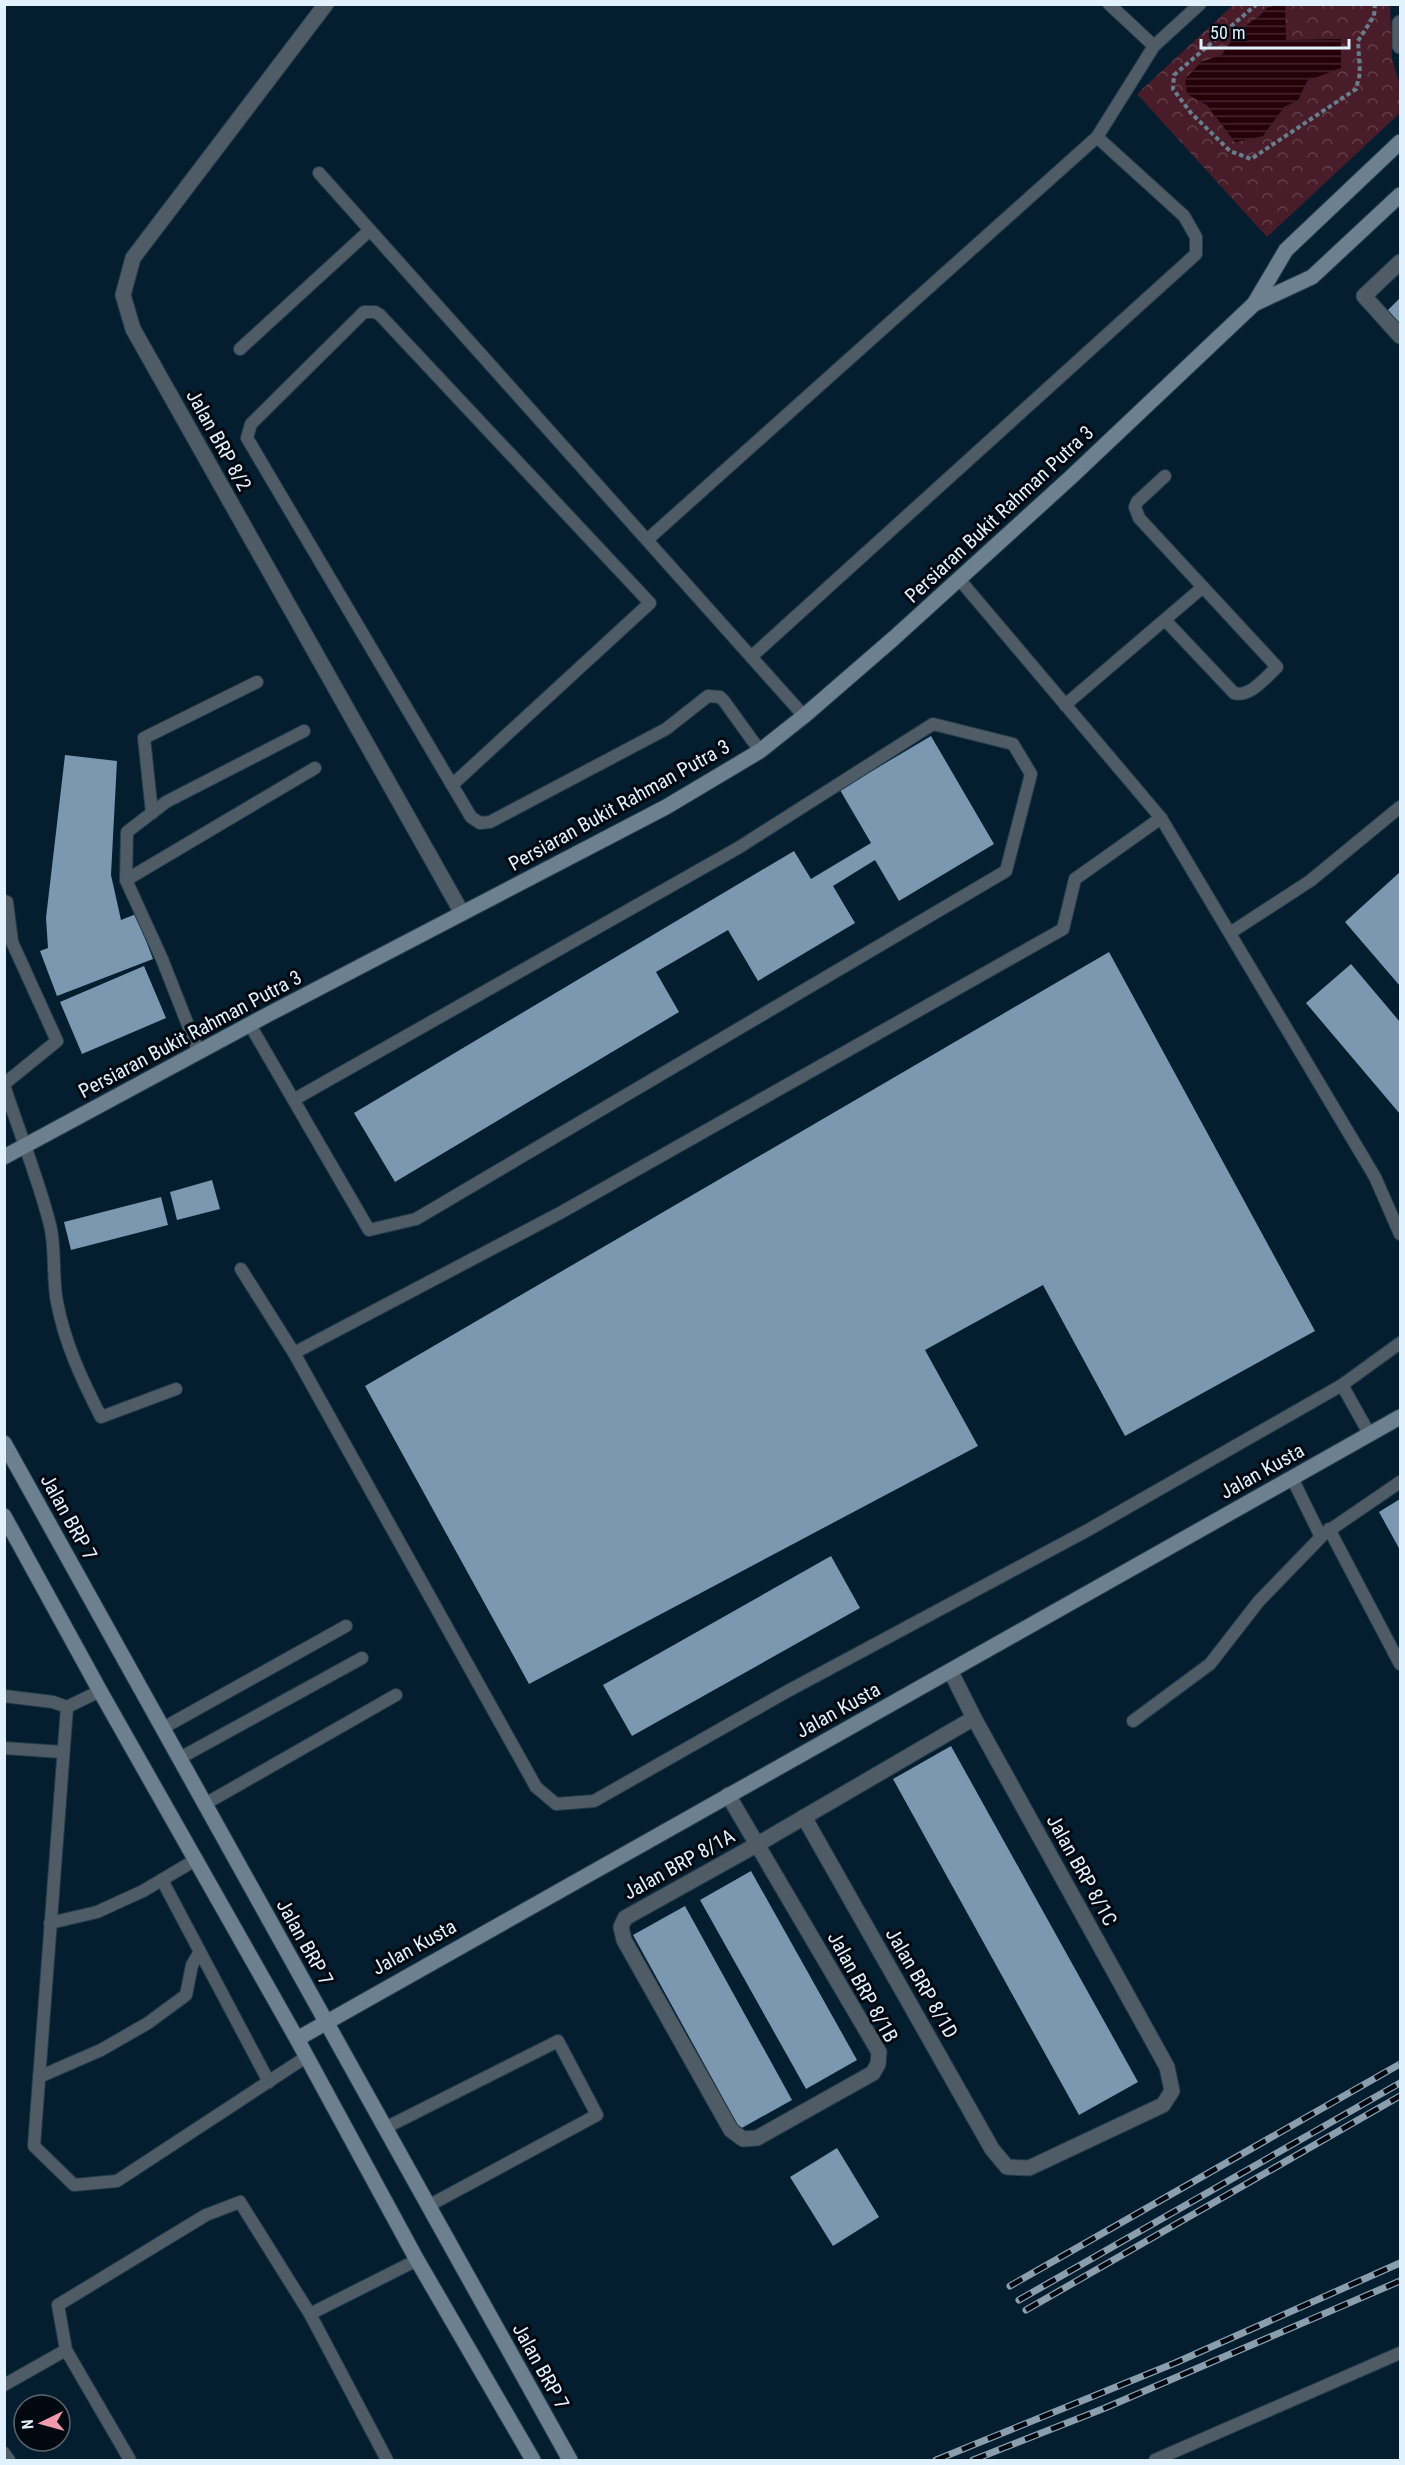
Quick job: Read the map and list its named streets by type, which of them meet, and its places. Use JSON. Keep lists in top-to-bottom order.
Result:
{
  "streets": {
    "main road": ["Persiaran Bukit Rahman Putra 3", "Jalan Kusta", "Jalan BRP 7"],
    "street": [
      "Jalan BRP 8/2",
      "Jalan BRP 8/1A",
      "Jalan BRP 8/1C",
      "Jalan BRP 8/1D",
      "Jalan BRP 8/1B"
    ]
  },
  "crossings": [
    ["Jalan BRP 8/2", "Persiaran Bukit Rahman Putra 3"],
    ["Jalan Kusta", "Jalan BRP 7"],
    ["Jalan Kusta", "Jalan BRP 8/1C"],
    ["Jalan Kusta", "Jalan BRP 8/1B"],
    ["Jalan BRP 8/1A", "Jalan BRP 8/1C"],
    ["Jalan BRP 8/1A", "Jalan BRP 8/1D"],
    ["Jalan BRP 8/1A", "Jalan BRP 8/1B"],
    ["Jalan BRP 8/1C", "Jalan BRP 8/1D"]
  ],
  "scale_bar": "50 m",
  "north": "left"
}
